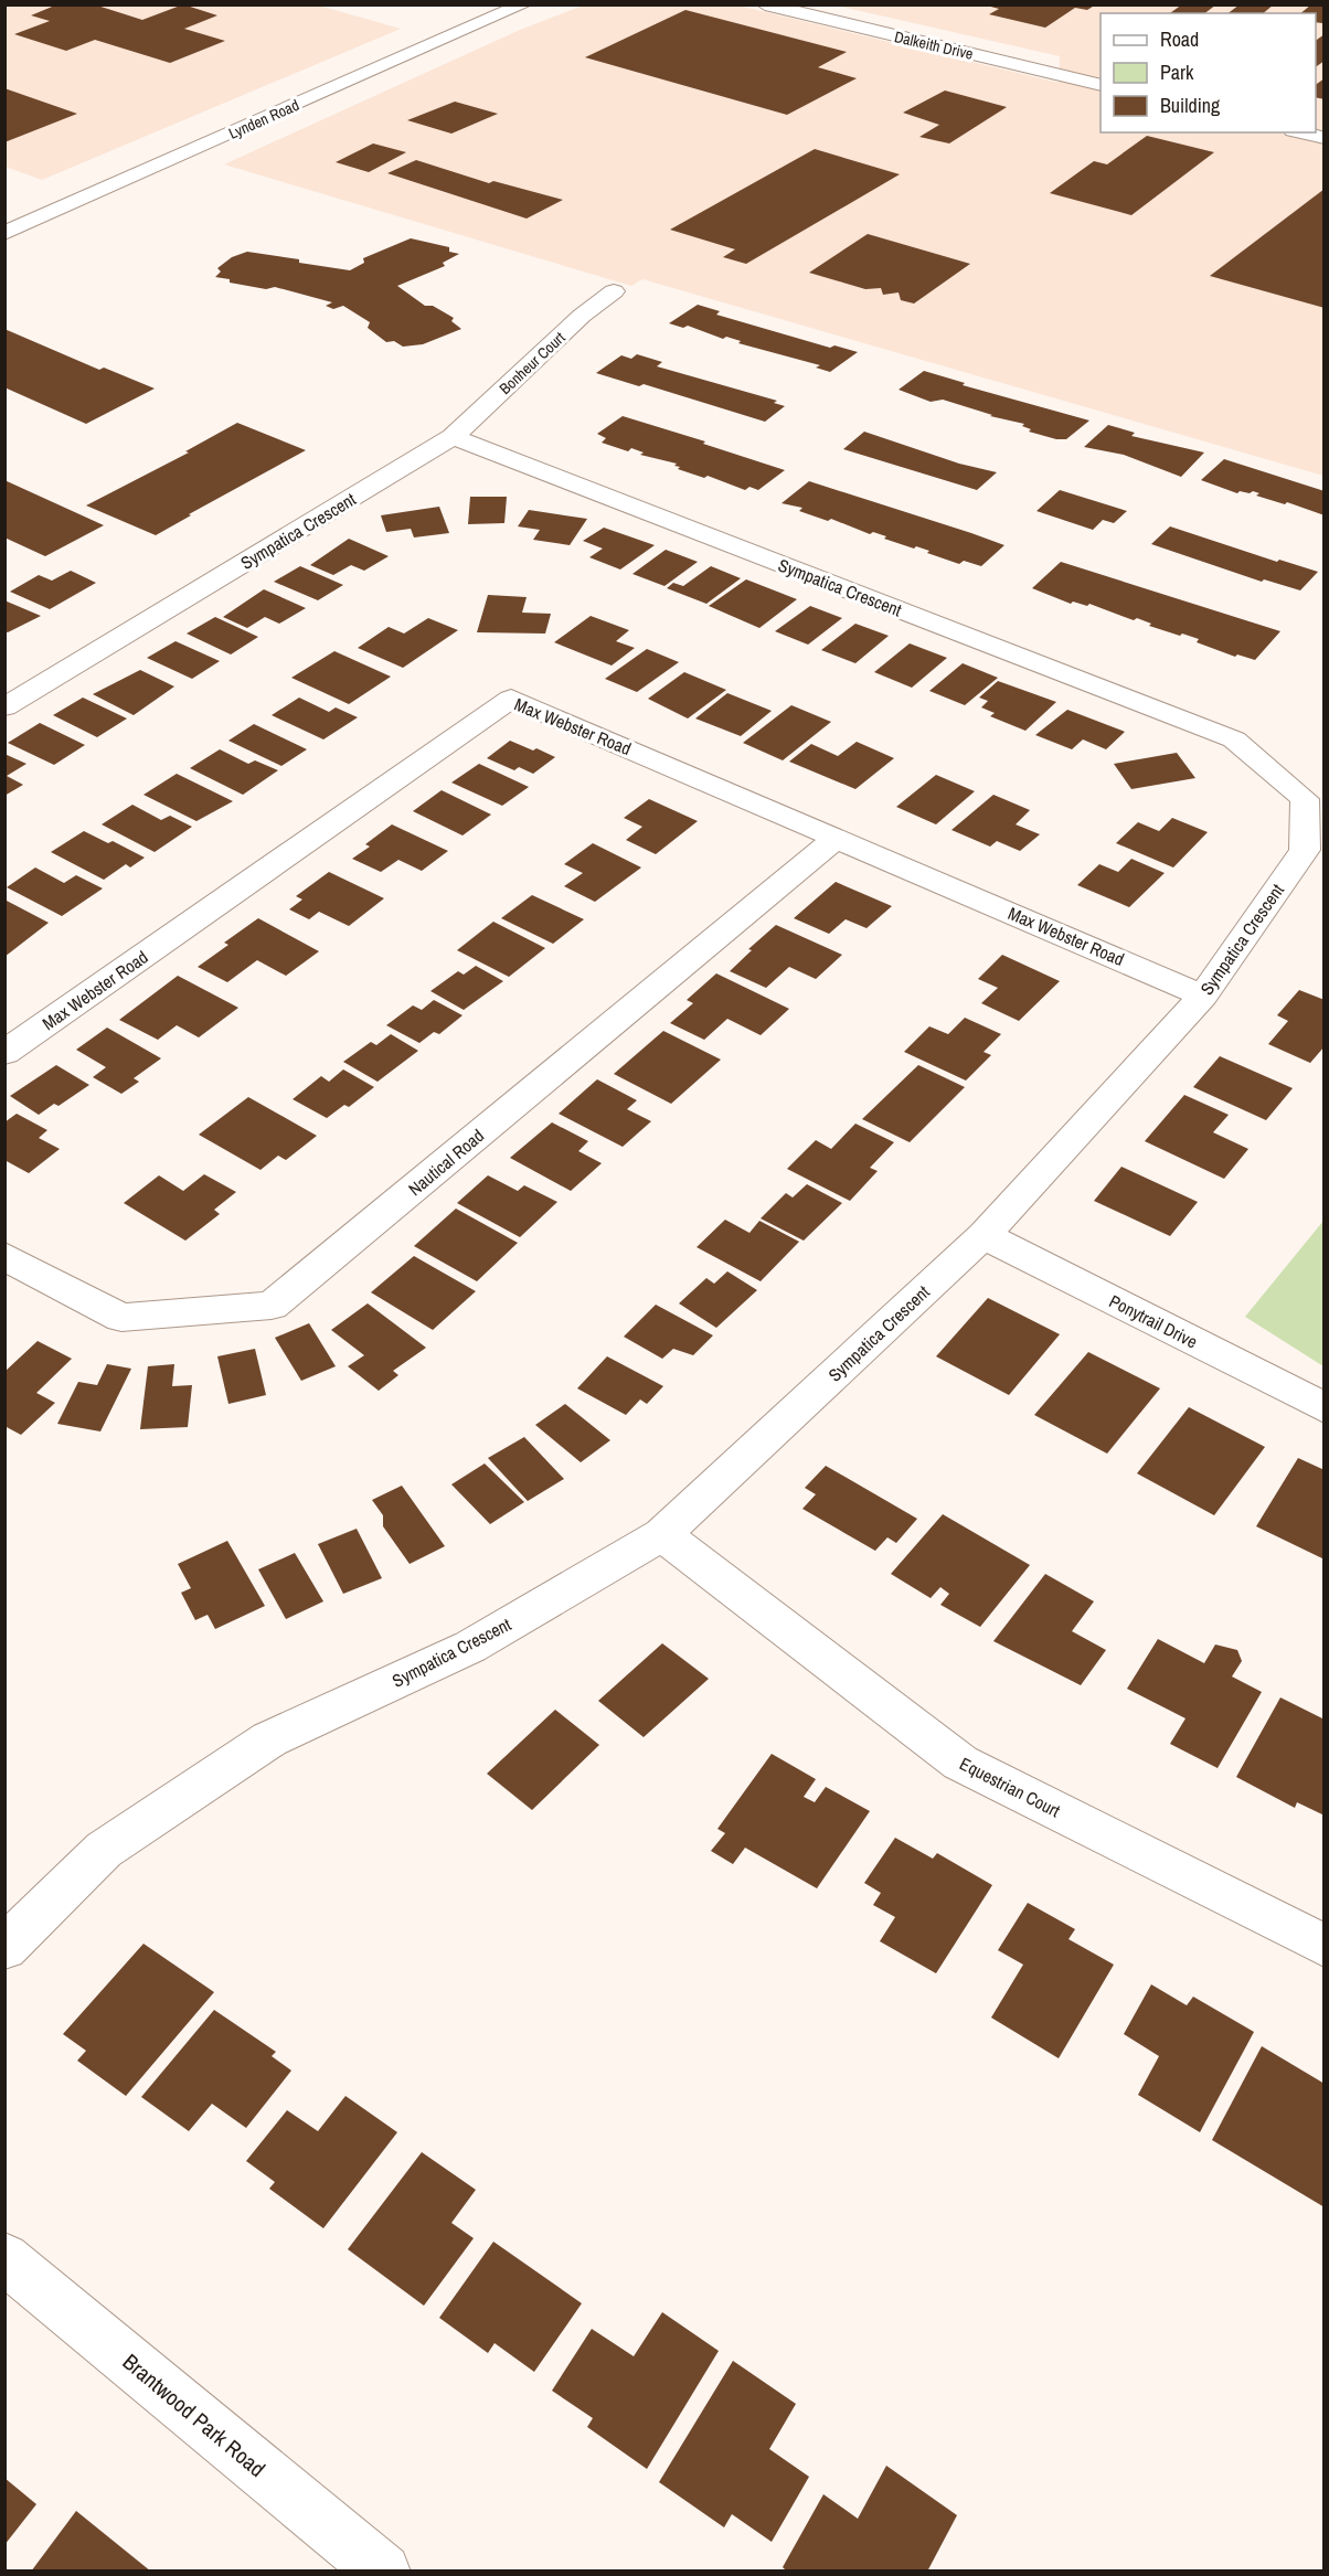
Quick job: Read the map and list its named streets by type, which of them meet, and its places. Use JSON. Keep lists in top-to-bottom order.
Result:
{
  "streets": {
    "street": [
      "Dalkeith Drive",
      "Lynden Road",
      "Bonheur Court",
      "Sympatica Crescent",
      "Max Webster Road",
      "Nautical Road",
      "Ponytrail Drive",
      "Equestrian Court",
      "Brantwood Park Road"
    ]
  },
  "crossings": [
    ["Bonheur Court", "Sympatica Crescent"],
    ["Sympatica Crescent", "Max Webster Road"],
    ["Sympatica Crescent", "Ponytrail Drive"],
    ["Sympatica Crescent", "Equestrian Court"],
    ["Max Webster Road", "Nautical Road"]
  ],
  "legend": ["Road", "Park", "Building"]
}
